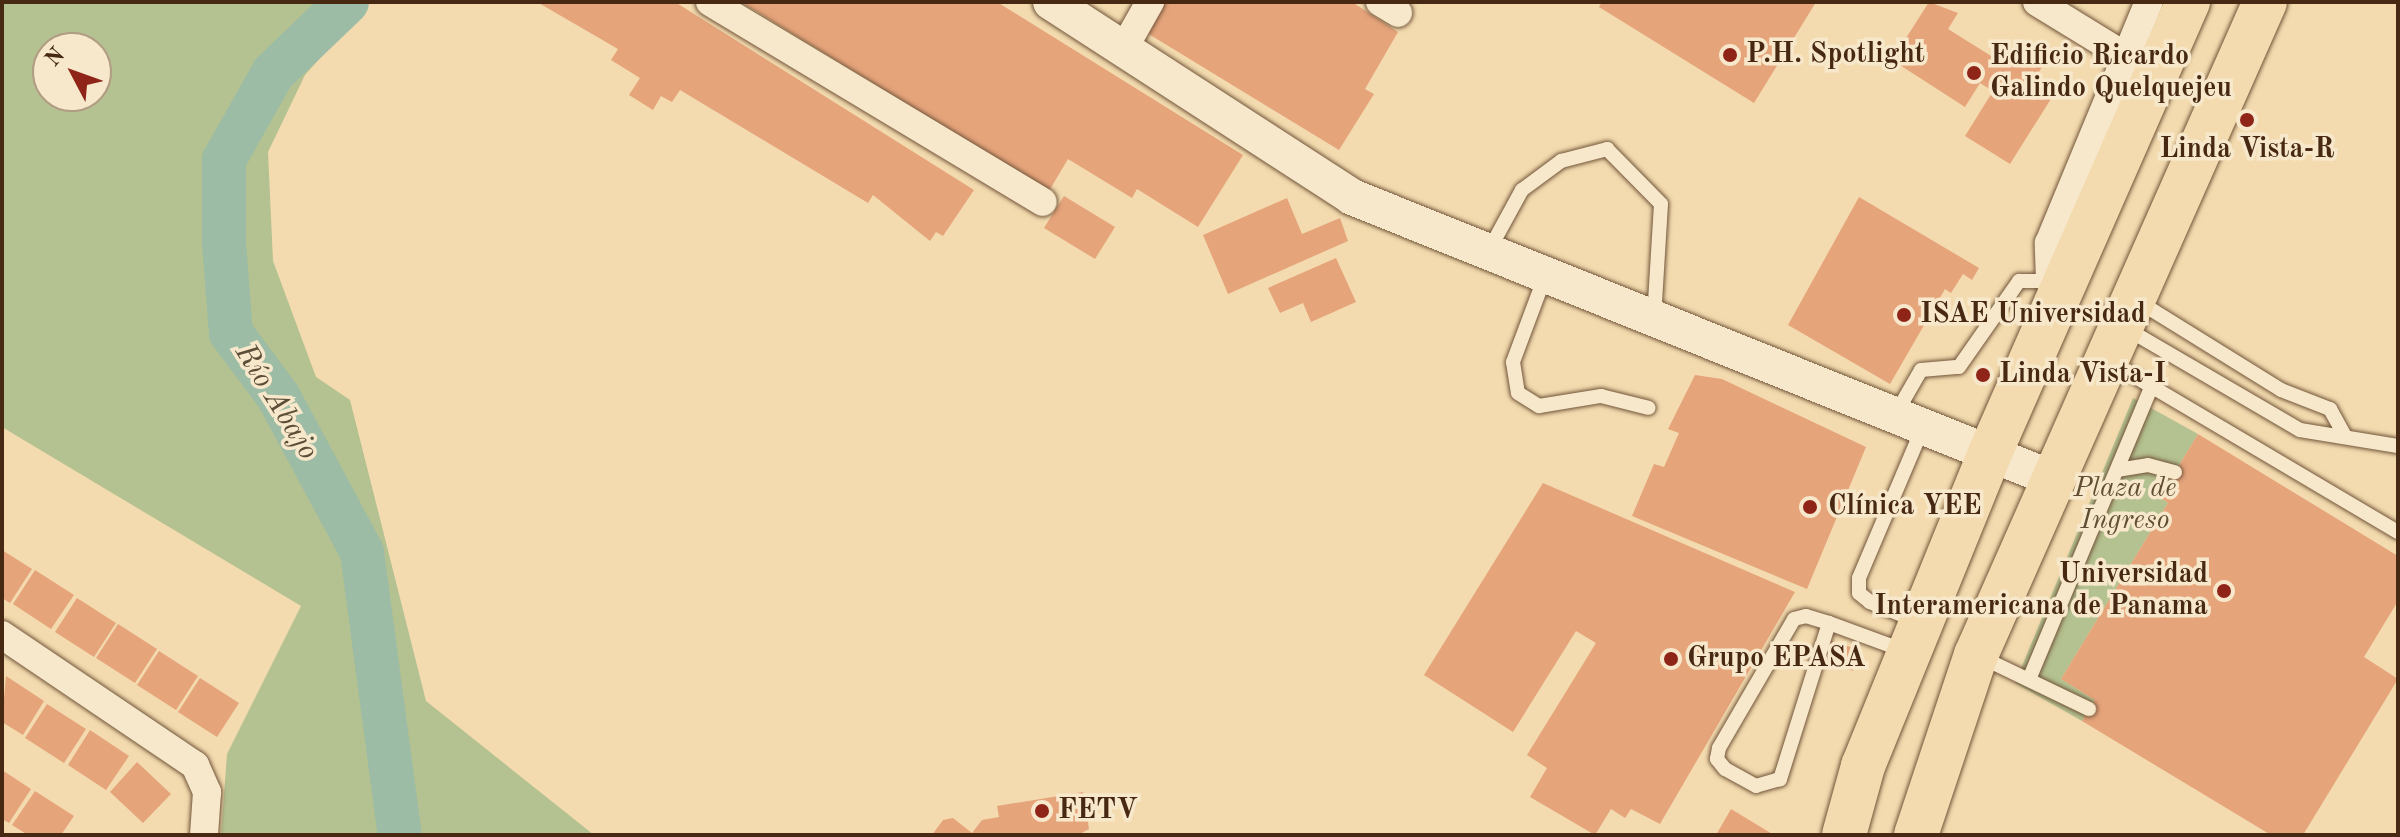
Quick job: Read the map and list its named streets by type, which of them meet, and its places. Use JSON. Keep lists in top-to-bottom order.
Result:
{
  "water": ["Río Abajo"],
  "parks": ["Plaza de Ingreso"],
  "places": [
    "P.H. Spotlight",
    "Edificio Ricardo Galindo Quelquejeu",
    "Linda Vista-R",
    "ISAE Universidad",
    "Linda Vista-I",
    "Clínica YEE",
    "Universidad Interamericana de Panama",
    "Grupo EPASA",
    "FETV"
  ],
  "north": "top left"
}
